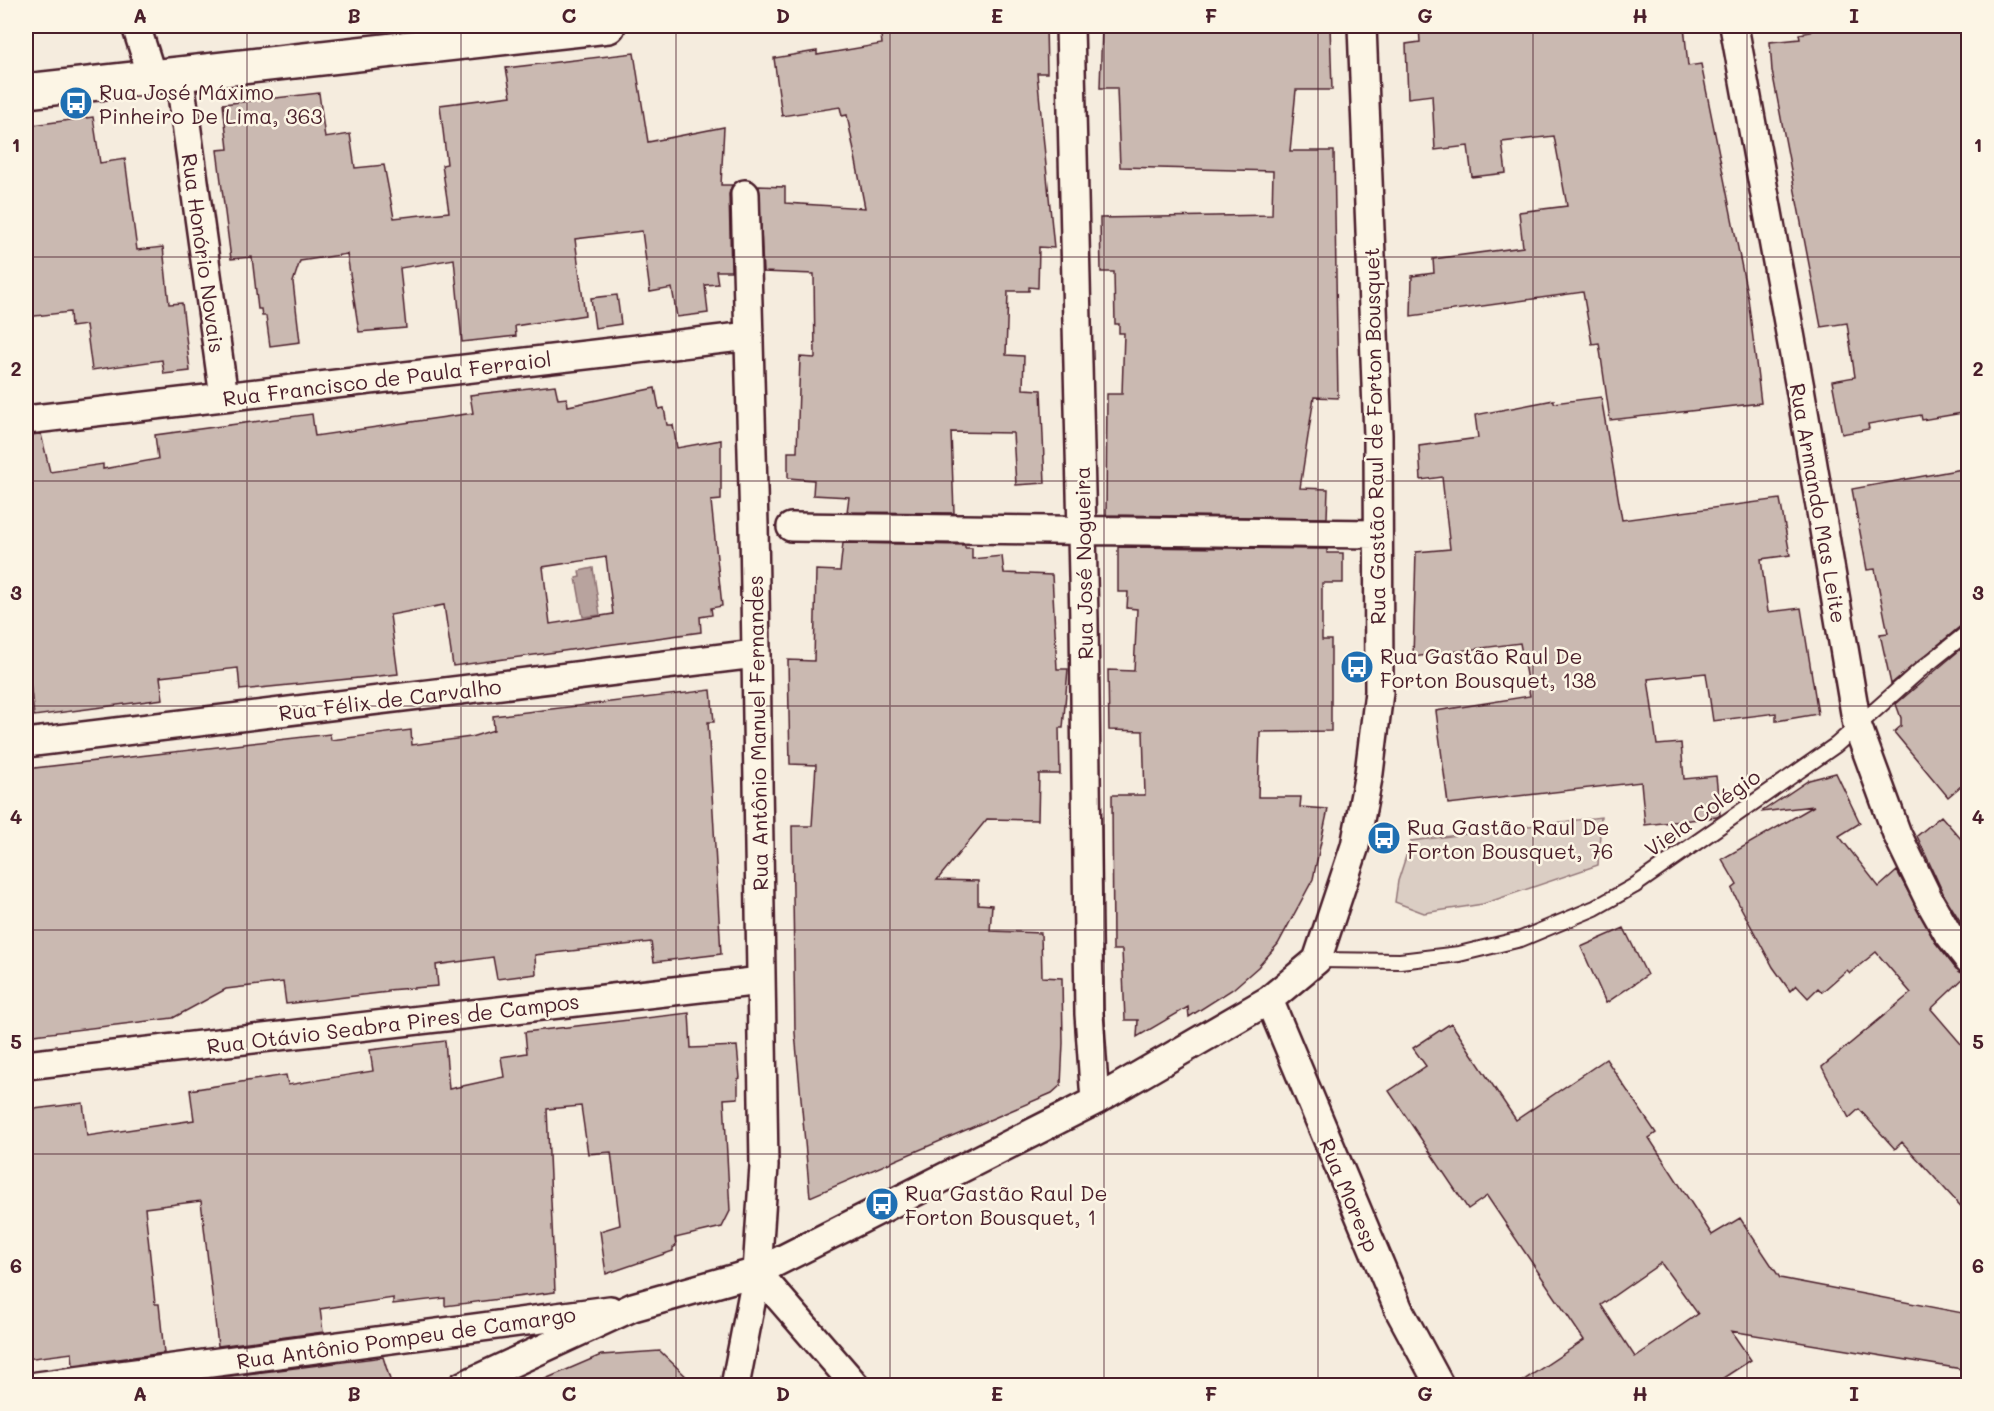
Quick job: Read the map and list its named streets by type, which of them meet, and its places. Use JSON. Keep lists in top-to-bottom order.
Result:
{
  "streets": {
    "street": [
      "Rua Honório Novais",
      "Rua Francisco de Paula Ferraiol",
      "Rua Gastão Raul de Forton Bousquet",
      "Rua Armando Mas Leite",
      "Rua José Nogueira",
      "Rua Félix de Carvalho",
      "Rua Antônio Manuel Fernandes",
      "Rua Otávio Seabra Pires de Campos",
      "Rua Moresp",
      "Rua Antônio Pompeu de Camargo"
    ],
    "lane": ["Viela Colégio"]
  },
  "crossings": [
    ["Rua Honório Novais", "Rua Francisco de Paula Ferraiol"],
    ["Rua Francisco de Paula Ferraiol", "Rua Antônio Manuel Fernandes"],
    ["Rua Gastão Raul de Forton Bousquet", "Viela Colégio"],
    ["Rua Armando Mas Leite", "Viela Colégio"],
    ["Rua Félix de Carvalho", "Rua Antônio Manuel Fernandes"],
    ["Rua Antônio Manuel Fernandes", "Rua Otávio Seabra Pires de Campos"]
  ],
  "places": {
    "bus stop": [
      "Rua José Máximo Pinheiro De Lima, 363",
      "Rua Gastão Raul De Forton Bousquet, 138",
      "Rua Gastão Raul De Forton Bousquet, 76",
      "Rua Gastão Raul De Forton Bousquet, 1"
    ]
  },
  "grid": {
    "columns": [
      "A",
      "B",
      "C",
      "D",
      "E",
      "F",
      "G",
      "H",
      "I"
    ],
    "rows": [
      "1",
      "2",
      "3",
      "4",
      "5",
      "6"
    ]
  }
}
